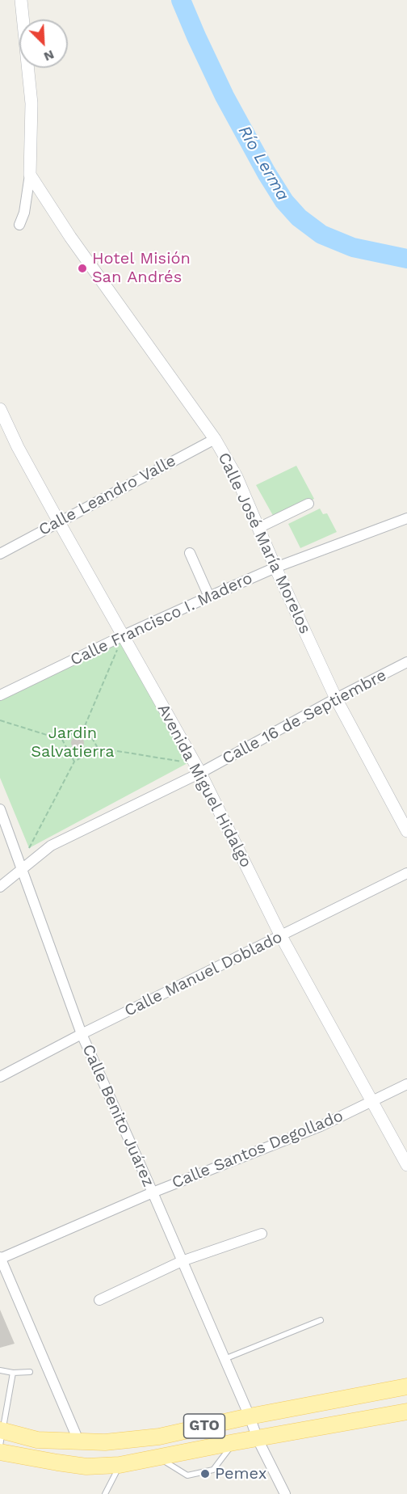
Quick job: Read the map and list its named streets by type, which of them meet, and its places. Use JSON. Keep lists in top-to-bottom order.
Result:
{
  "streets": {
    "main road": ["GTO"],
    "street": [
      "Calle Leandro Valle",
      "Calle José María Morelos",
      "Calle Francisco I. Madero",
      "Calle 16 de Septiembre",
      "Avenida Miguel Hidalgo",
      "Calle Manuel Doblado",
      "Calle Benito Juárez",
      "Calle Santos Degollado"
    ]
  },
  "crossings": [
    ["Calle Leandro Valle", "Calle José María Morelos"],
    ["Calle Leandro Valle", "Avenida Miguel Hidalgo"],
    ["Calle José María Morelos", "Calle Francisco I. Madero"],
    ["Calle José María Morelos", "Calle 16 de Septiembre"],
    ["Calle Francisco I. Madero", "Avenida Miguel Hidalgo"],
    ["Calle 16 de Septiembre", "Avenida Miguel Hidalgo"],
    ["Calle 16 de Septiembre", "Calle Benito Juárez"],
    ["Avenida Miguel Hidalgo", "Calle Manuel Doblado"],
    ["Avenida Miguel Hidalgo", "Calle Santos Degollado"],
    ["Calle Manuel Doblado", "Calle Benito Juárez"],
    ["Calle Benito Juárez", "Calle Santos Degollado"],
    ["Calle Benito Juárez", "GTO"]
  ],
  "water": ["Río Lerma"],
  "parks": ["Jardin Salvatierra"],
  "places": ["Hotel Misión San Andrés", "Pemex"],
  "north": "bottom right"
}
